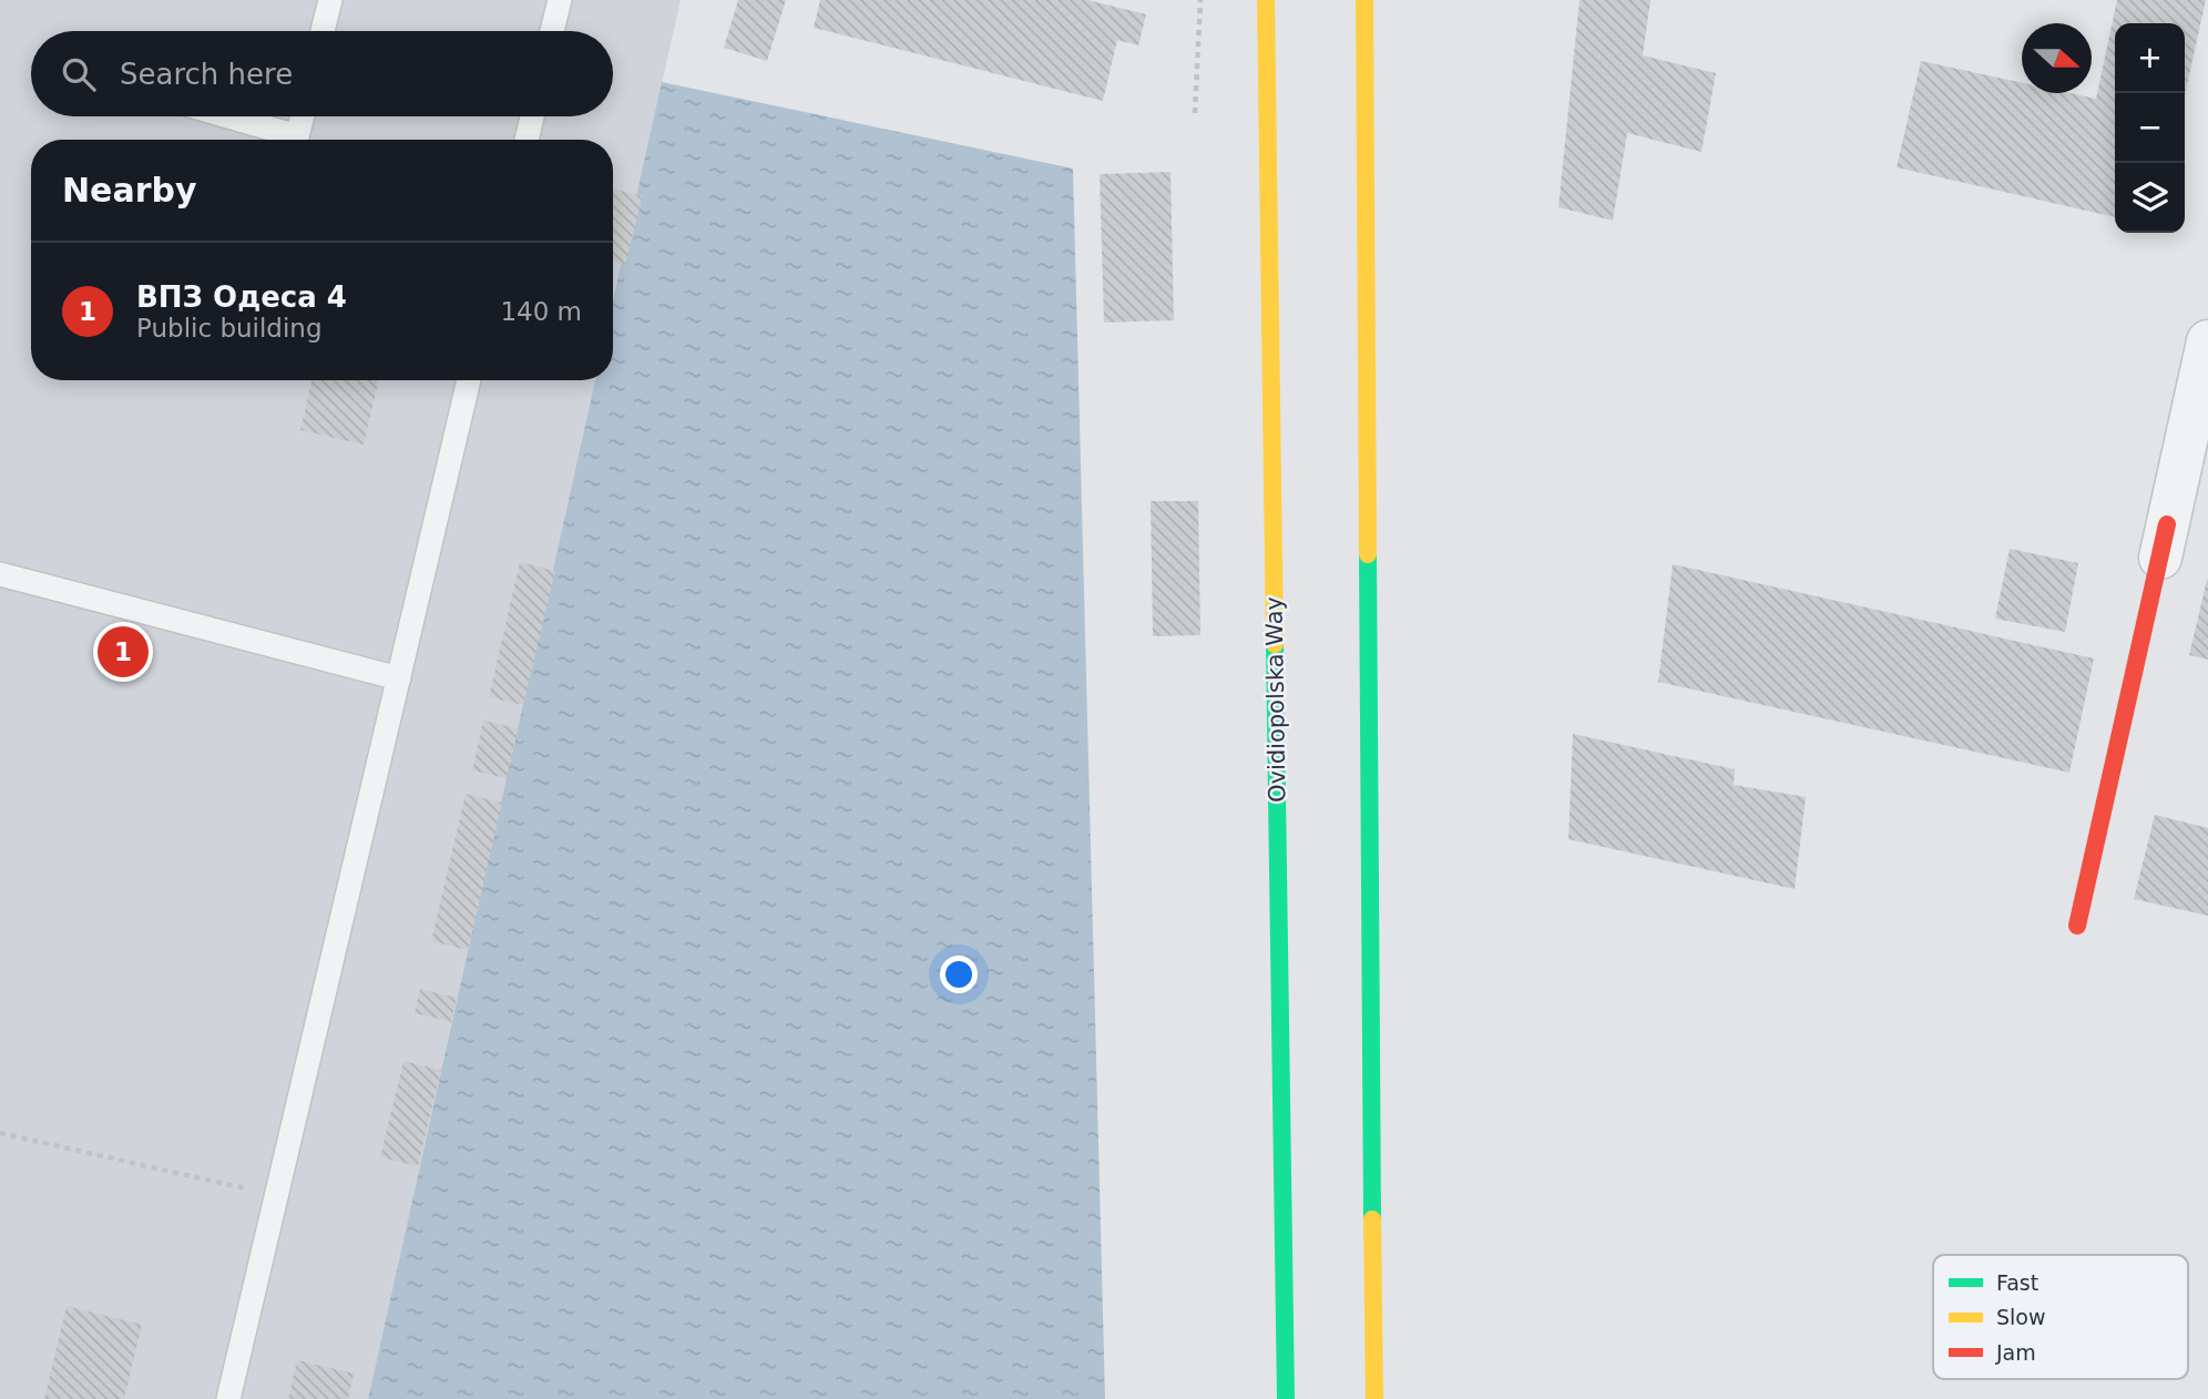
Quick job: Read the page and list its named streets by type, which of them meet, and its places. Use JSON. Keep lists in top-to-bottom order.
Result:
{
  "streets": {
    "main road": ["Ovidiopolska Way"]
  },
  "legend": ["Fast", "Slow", "Jam"],
  "north": "right",
  "page": {
    "map_buttons": ["+", "−"],
    "search": "Search here",
    "heading": "Nearby",
    "list": [
      {
        "mark": "1",
        "name": "ВПЗ Одеса 4",
        "note": "Public building",
        "value": "140 m"
      }
    ],
    "pins": "1"
  }
}
